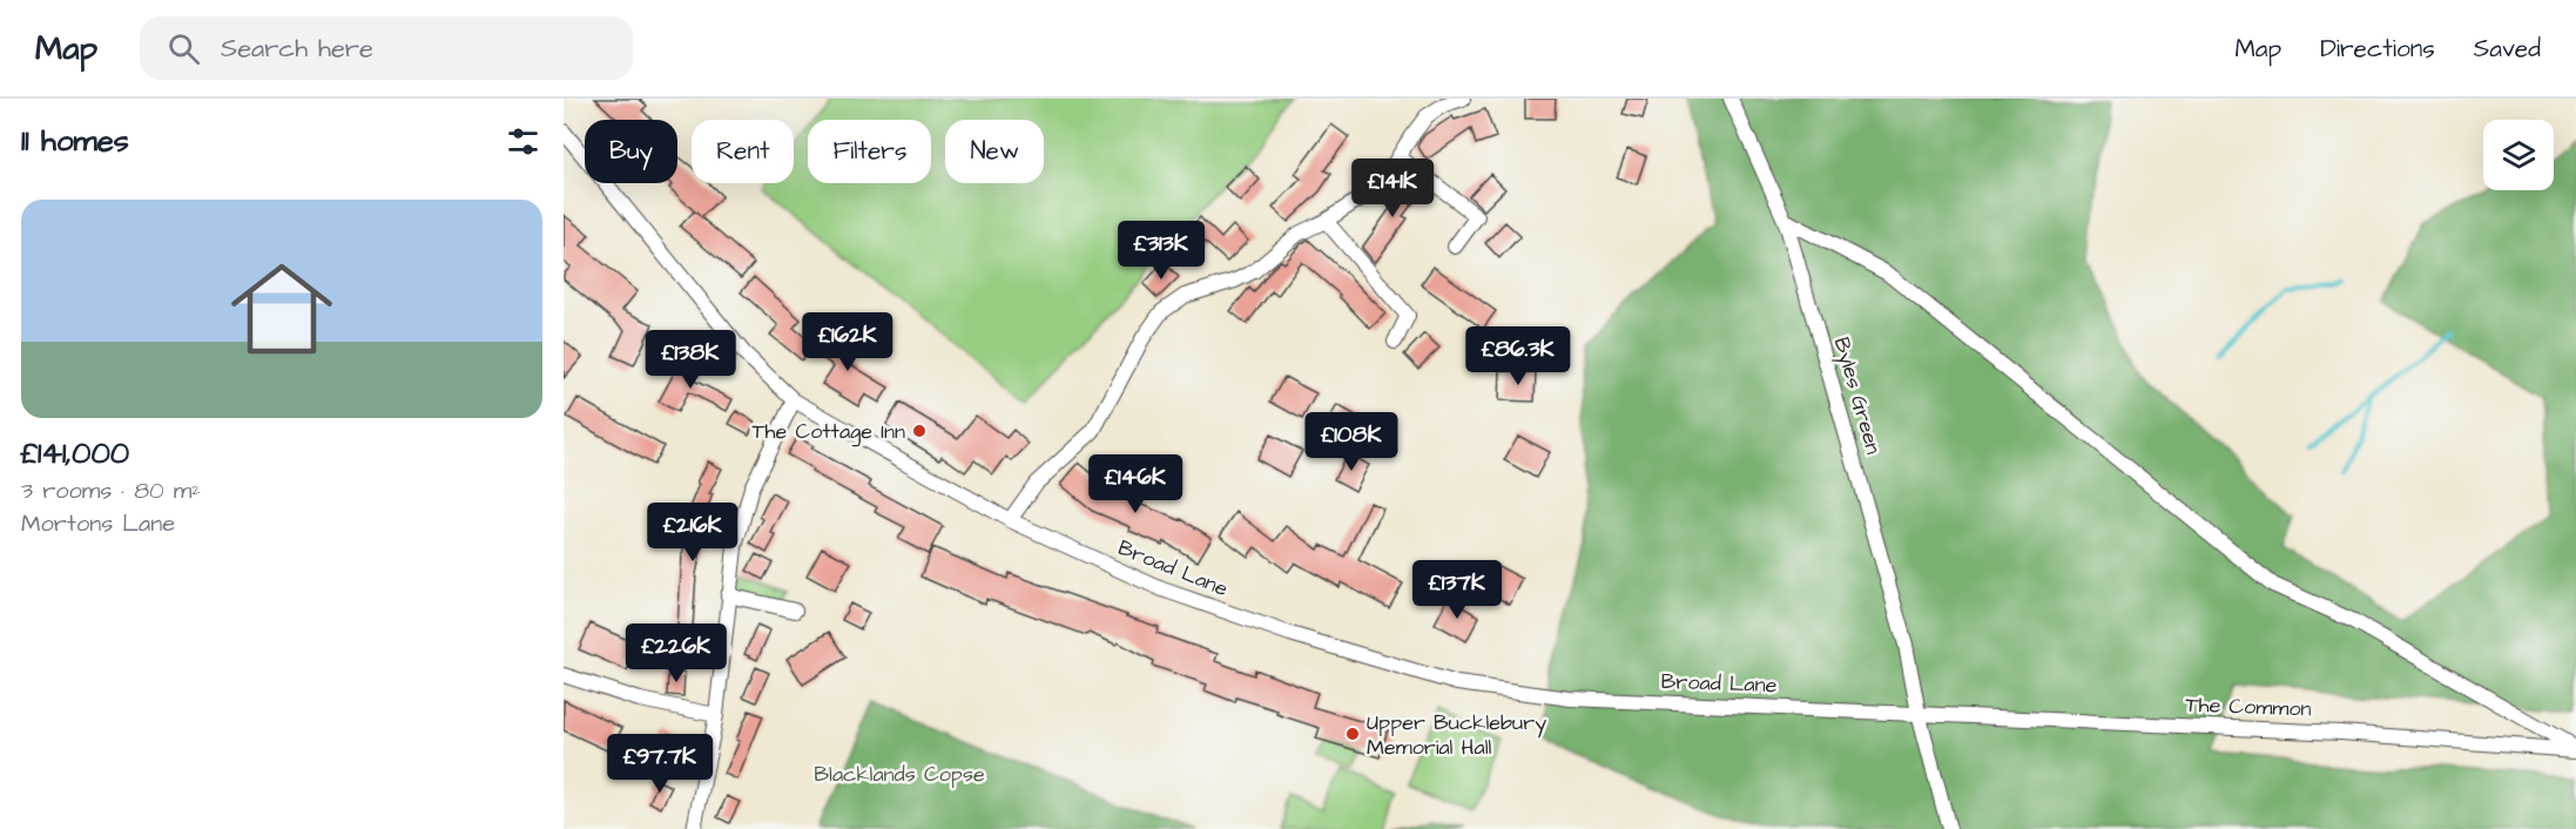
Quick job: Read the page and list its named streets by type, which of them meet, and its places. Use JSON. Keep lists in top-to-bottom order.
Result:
{
  "streets": {
    "street": ["Byles Green", "Broad Lane", "The Common"]
  },
  "crossings": [
    ["Byles Green", "Broad Lane"],
    ["Byles Green", "The Common"],
    ["Broad Lane", "The Common"]
  ],
  "parks": ["Blacklands Copse"],
  "places": ["The Cottage Inn", "Upper Bucklebury Memorial Hall"],
  "page": {
    "header": "Map",
    "search": "Search here",
    "nav": ["Map", "Directions", "Saved"],
    "heading": "11 homes",
    "chip": [
      "Buy",
      "Rent",
      "Filters",
      "New"
    ],
    "price": [
      "£141K",
      "£313K",
      "£162K",
      "£86.3K",
      "£138K",
      "£108K",
      "£146K",
      "£216K",
      "£137K",
      "£226K",
      "£97.7K"
    ],
    "list": [
      {
        "name": "£141,000",
        "note": "3 rooms · 80 m² · Mortons Lane"
      }
    ]
  }
}
